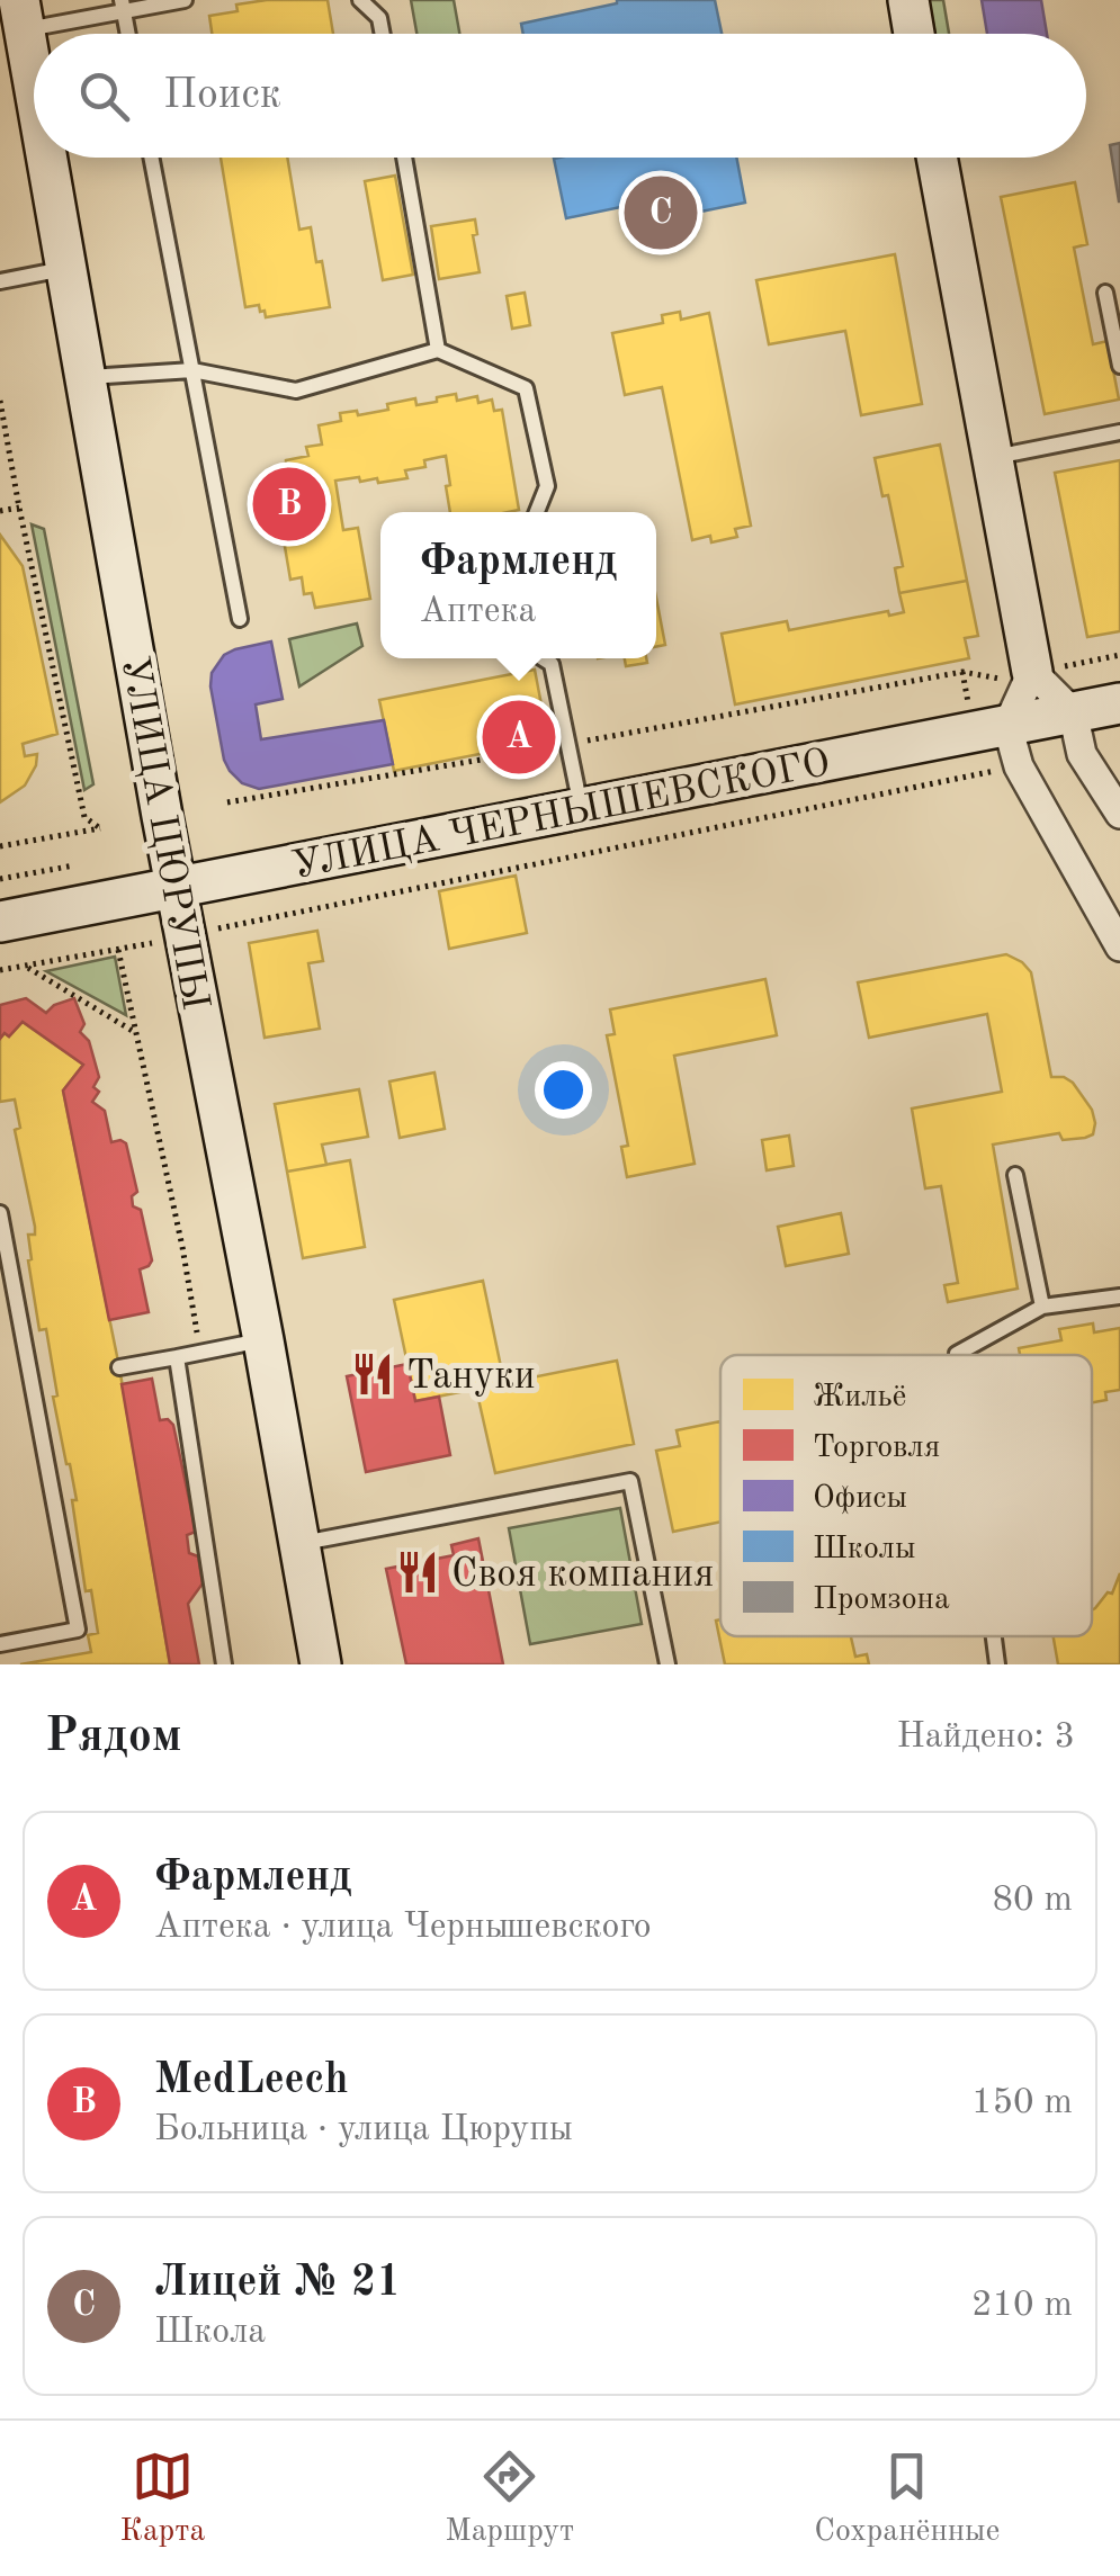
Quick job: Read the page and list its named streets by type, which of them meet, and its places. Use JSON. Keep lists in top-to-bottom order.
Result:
{
  "streets": {
    "street": ["УЛИЦА ЧЕРНЫШЕВСКОГО", "УЛИЦА ЦЮРУПЫ"]
  },
  "crossings": [
    ["УЛИЦА ЧЕРНЫШЕВСКОГО", "УЛИЦА ЦЮРУПЫ"]
  ],
  "places": {
    "restaurant": ["Тануки", "Своя компания"]
  },
  "legend": [
    "Жильё",
    "Торговля",
    "Офисы",
    "Школы",
    "Промзона"
  ],
  "page": {
    "search": "Поиск",
    "pins": ["C", "B", "A"],
    "popup": ["Фармленд", "Аптека"],
    "heading": ["Рядом", "Найдено: 3"],
    "list": [
      {
        "mark": "A",
        "name": "Фармленд",
        "note": "Аптека · улица Чернышевского",
        "value": "80 m"
      },
      {
        "mark": "B",
        "name": "MedLeech",
        "note": "Больница · улица Цюрупы",
        "value": "150 m"
      },
      {
        "mark": "C",
        "name": "Лицей № 21",
        "note": "Школа",
        "value": "210 m"
      }
    ],
    "nav": ["Карта", "Маршрут", "Сохранённые"]
  }
}
